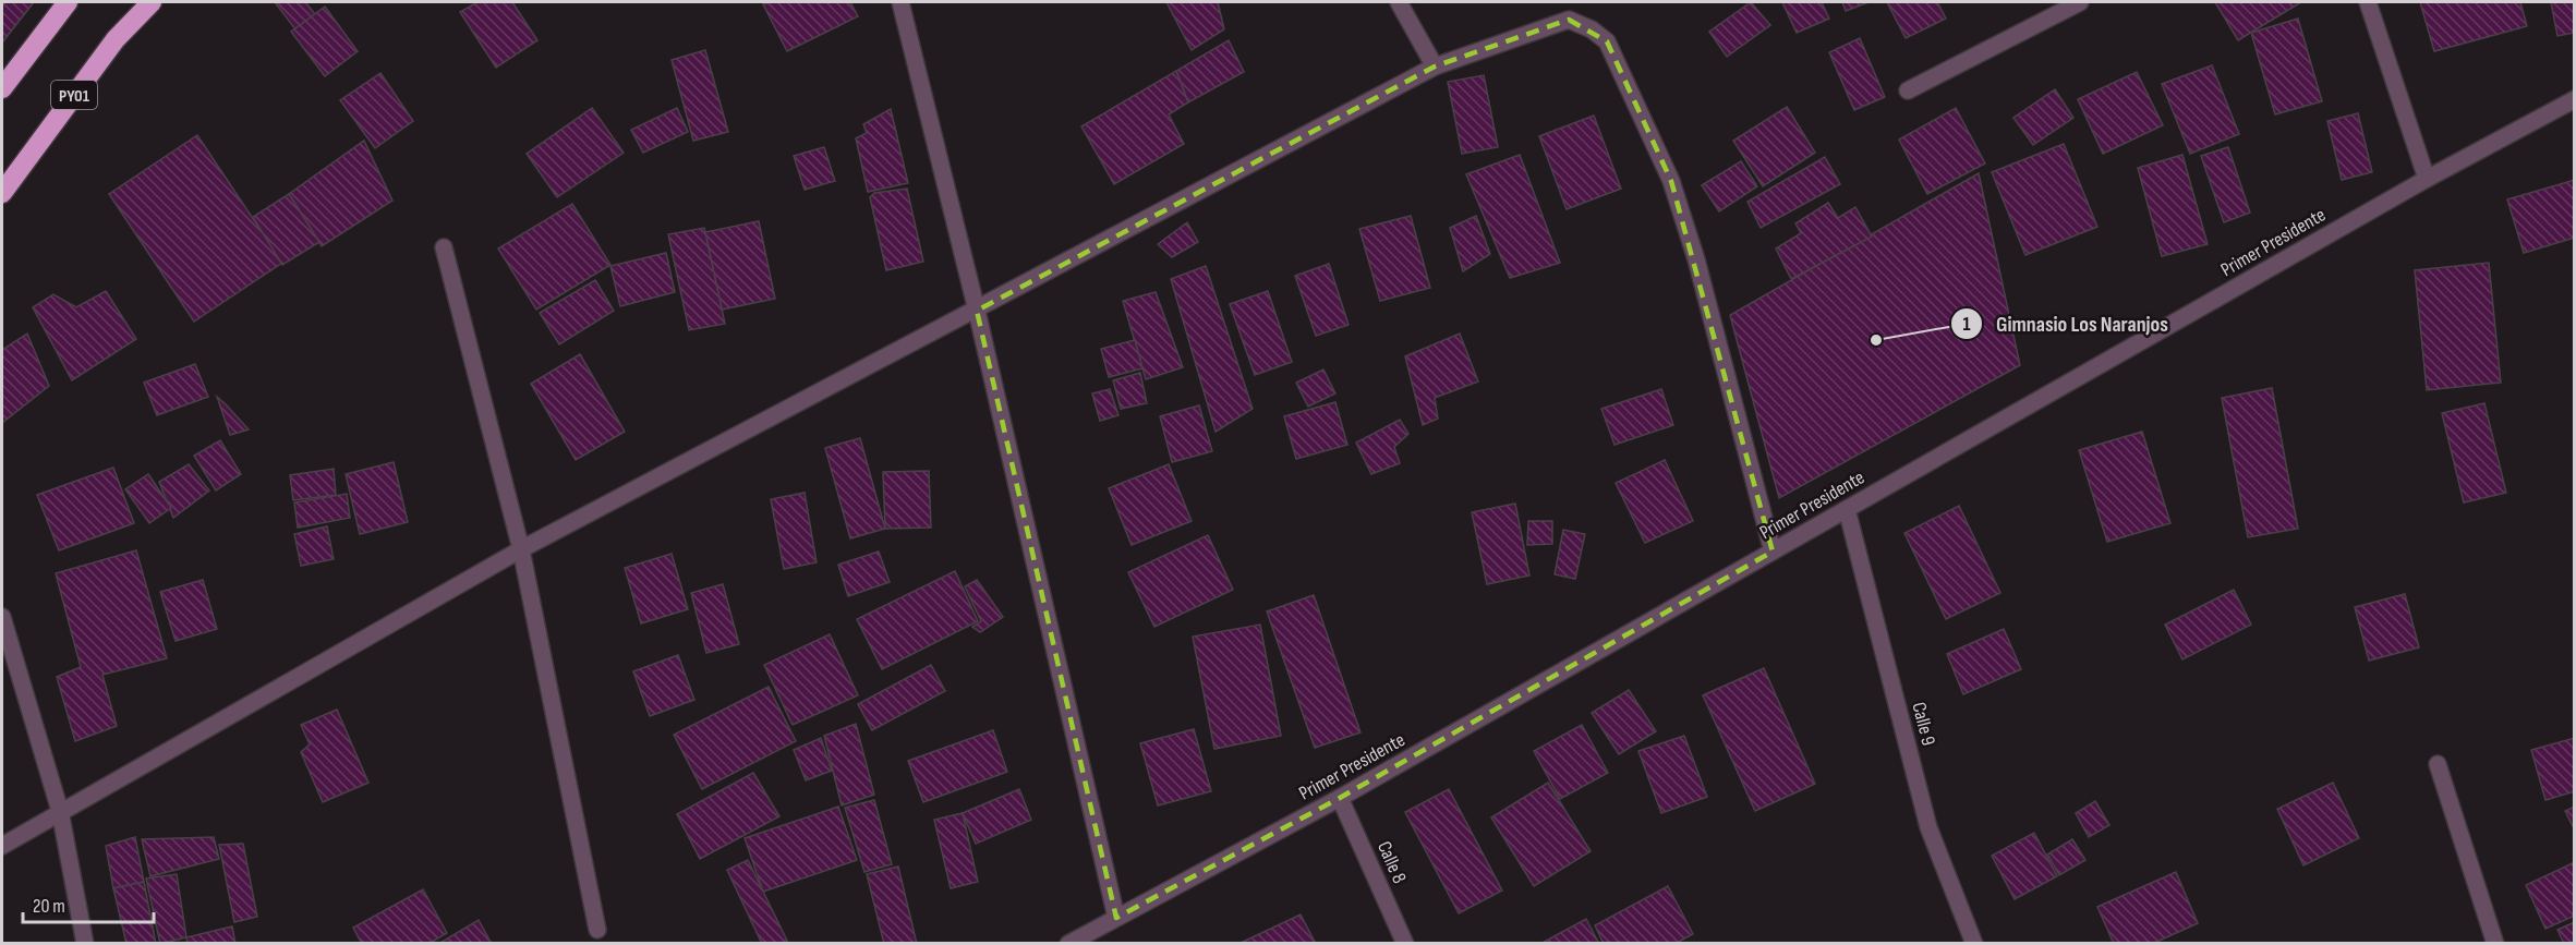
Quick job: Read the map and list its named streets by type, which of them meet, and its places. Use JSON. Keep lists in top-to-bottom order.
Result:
{
  "streets": {
    "highway": ["PY01"],
    "street": ["Primer Presidente", "Calle 9", "Calle 8"]
  },
  "crossings": [
    ["Primer Presidente", "Calle 9"],
    ["Primer Presidente", "Calle 8"]
  ],
  "places": ["Gimnasio Los Naranjos"],
  "scale_bar": "20 m"
}
